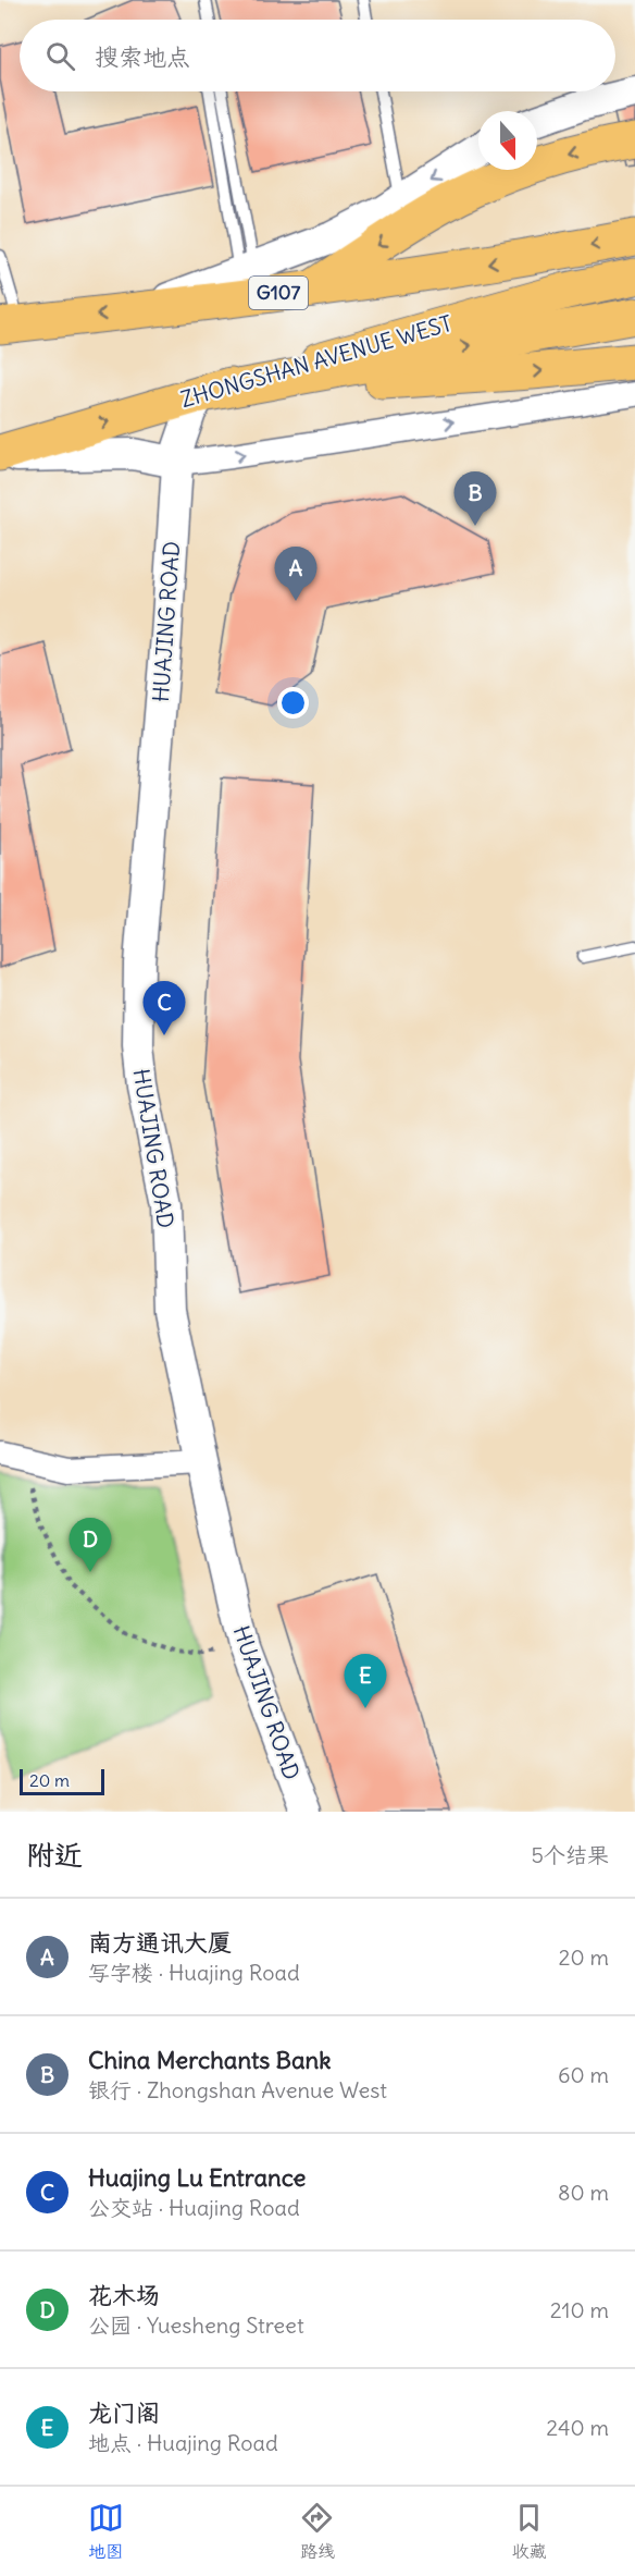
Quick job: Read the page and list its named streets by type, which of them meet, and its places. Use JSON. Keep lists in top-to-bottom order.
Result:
{
  "streets": {
    "highway": ["G107", "ZHONGSHAN AVENUE WEST"],
    "street": ["HUAJING ROAD"]
  },
  "crossings": [
    ["ZHONGSHAN AVENUE WEST", "HUAJING ROAD"]
  ],
  "scale_bar": "20 m",
  "north": "bottom",
  "page": {
    "search": "搜索地点",
    "pins": [
      "B",
      "A",
      "C",
      "D",
      "E"
    ],
    "scale": "20 m",
    "heading": ["附近", "5个结果"],
    "list": [
      {
        "mark": "A",
        "name": "南方通讯大厦",
        "note": "写字楼 · Huajing Road",
        "value": "20 m"
      },
      {
        "mark": "B",
        "name": "China Merchants Bank",
        "note": "银行 · Zhongshan Avenue West",
        "value": "60 m"
      },
      {
        "mark": "C",
        "name": "Huajing Lu Entrance",
        "note": "公交站 · Huajing Road",
        "value": "80 m"
      },
      {
        "mark": "D",
        "name": "花木场",
        "note": "公园 · Yuesheng Street",
        "value": "210 m"
      },
      {
        "mark": "E",
        "name": "龙门阁",
        "note": "地点 · Huajing Road",
        "value": "240 m"
      }
    ],
    "nav": ["地图", "路线", "收藏"]
  }
}
